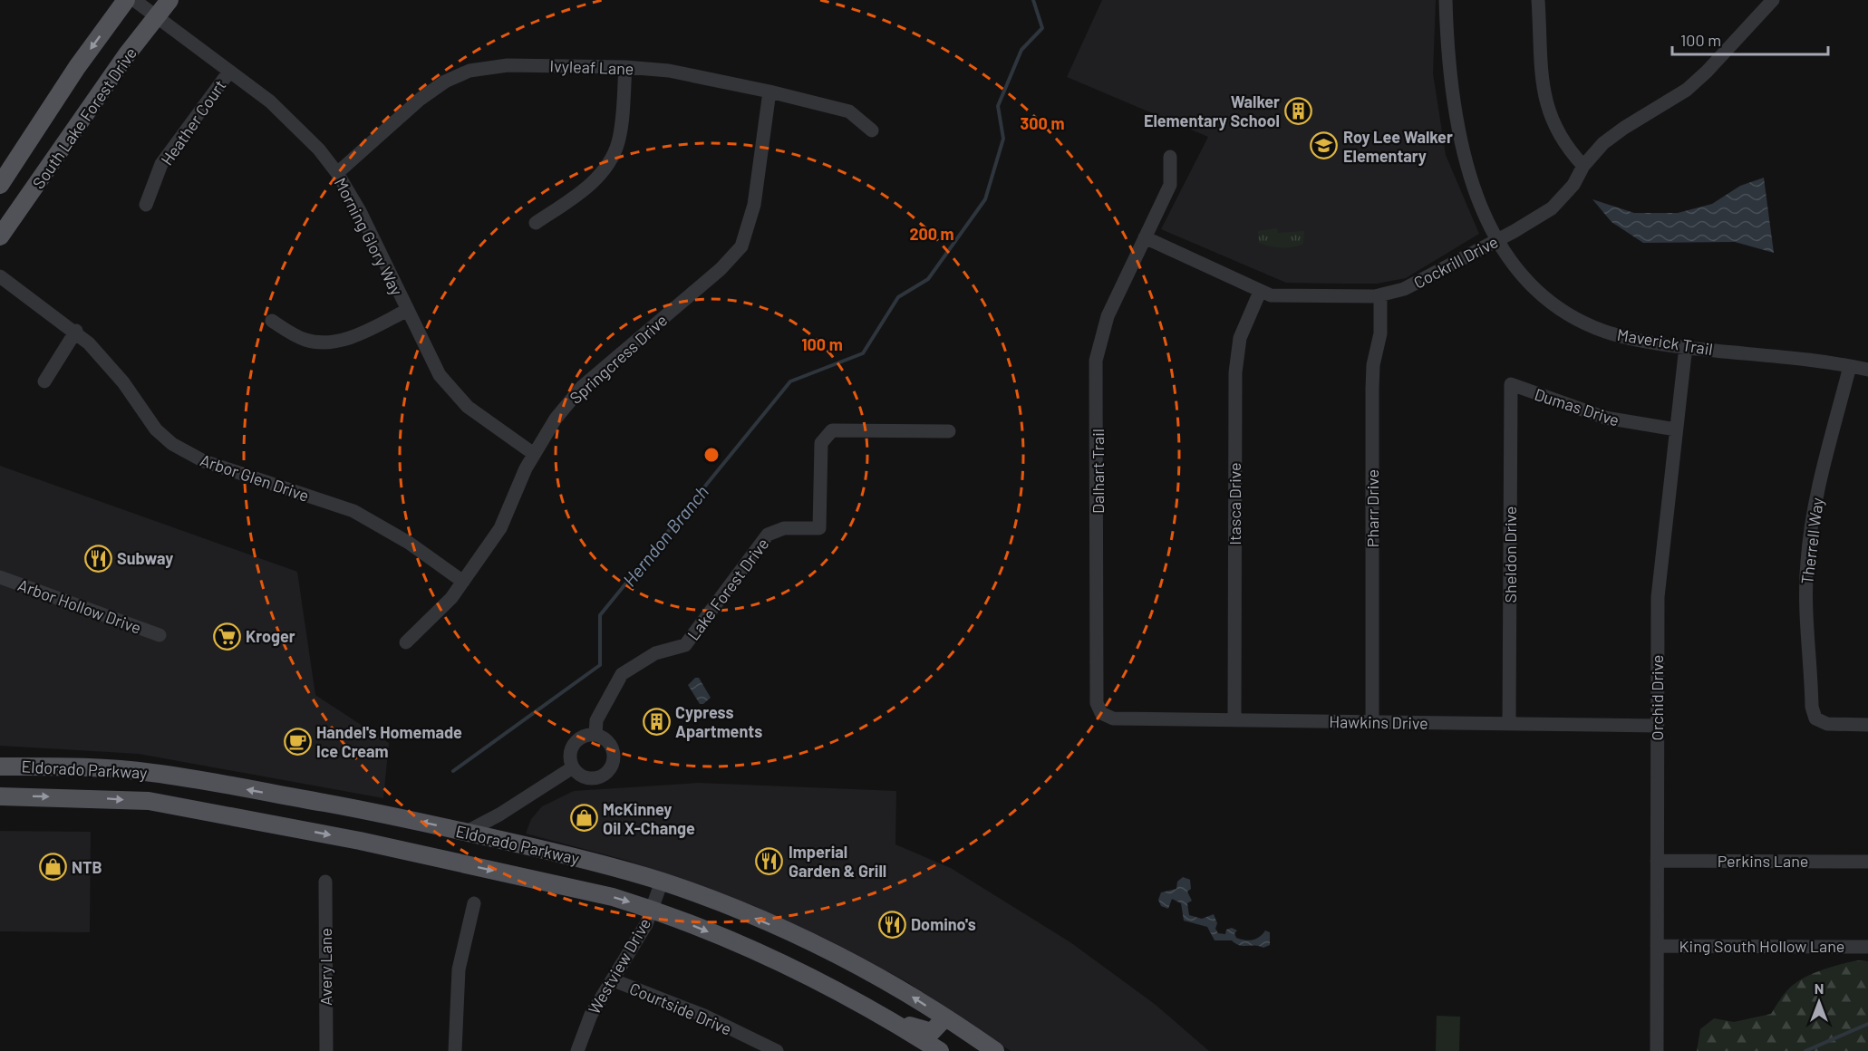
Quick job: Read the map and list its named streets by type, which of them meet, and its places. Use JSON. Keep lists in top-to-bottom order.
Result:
{
  "streets": {
    "main road": ["South Lake Forest Drive", "Eldorado Parkway"],
    "street": [
      "Ivyleaf Lane",
      "Heather Court",
      "Morning Glory Way",
      "Cockrill Drive",
      "Maverick Trail",
      "Springcress Drive",
      "Dumas Drive",
      "Dalhart Trail",
      "Arbor Glen Drive",
      "Itasca Drive",
      "Pharr Drive",
      "Therrell Way",
      "Sheldon Drive",
      "Lake Forest Drive",
      "Arbor Hollow Drive",
      "Orchid Drive",
      "Hawkins Drive",
      "Perkins Lane",
      "King South Hollow Lane",
      "Westview Drive",
      "Avery Lane",
      "Courtside Drive"
    ]
  },
  "crossings": [
    ["Ivyleaf Lane", "Morning Glory Way"],
    ["Ivyleaf Lane", "Springcress Drive"],
    ["South Lake Forest Drive", "Morning Glory Way"],
    ["Heather Court", "Morning Glory Way"],
    ["Morning Glory Way", "Springcress Drive"],
    ["Cockrill Drive", "Maverick Trail"],
    ["Cockrill Drive", "Dalhart Trail"],
    ["Cockrill Drive", "Itasca Drive"],
    ["Cockrill Drive", "Pharr Drive"],
    ["Maverick Trail", "Therrell Way"],
    ["Maverick Trail", "Orchid Drive"],
    ["Springcress Drive", "Arbor Glen Drive"],
    ["Dumas Drive", "Sheldon Drive"],
    ["Dumas Drive", "Orchid Drive"],
    ["Dalhart Trail", "Hawkins Drive"],
    ["Itasca Drive", "Hawkins Drive"],
    ["Pharr Drive", "Hawkins Drive"],
    ["Sheldon Drive", "Hawkins Drive"],
    ["Orchid Drive", "Hawkins Drive"],
    ["Orchid Drive", "Perkins Lane"],
    ["Orchid Drive", "King South Hollow Lane"],
    ["Eldorado Parkway", "Westview Drive"],
    ["Westview Drive", "Courtside Drive"]
  ],
  "water": ["Herndon Branch"],
  "places": {
    "building": ["Walker Elementary School", "Cypress Apartments"],
    "school or university": ["Roy Lee Walker Elementary"],
    "restaurant": ["Subway", "Imperial Garden & Grill", "Domino's"],
    "supermarket": ["Kroger"],
    "cafe": ["Handel's Homemade Ice Cream"],
    "shop": ["McKinney Oil X-Change", "NTB"]
  },
  "scale_bar": "100 m",
  "north": "top",
  "rings": ["300 m", "200 m", "100 m"]
}
